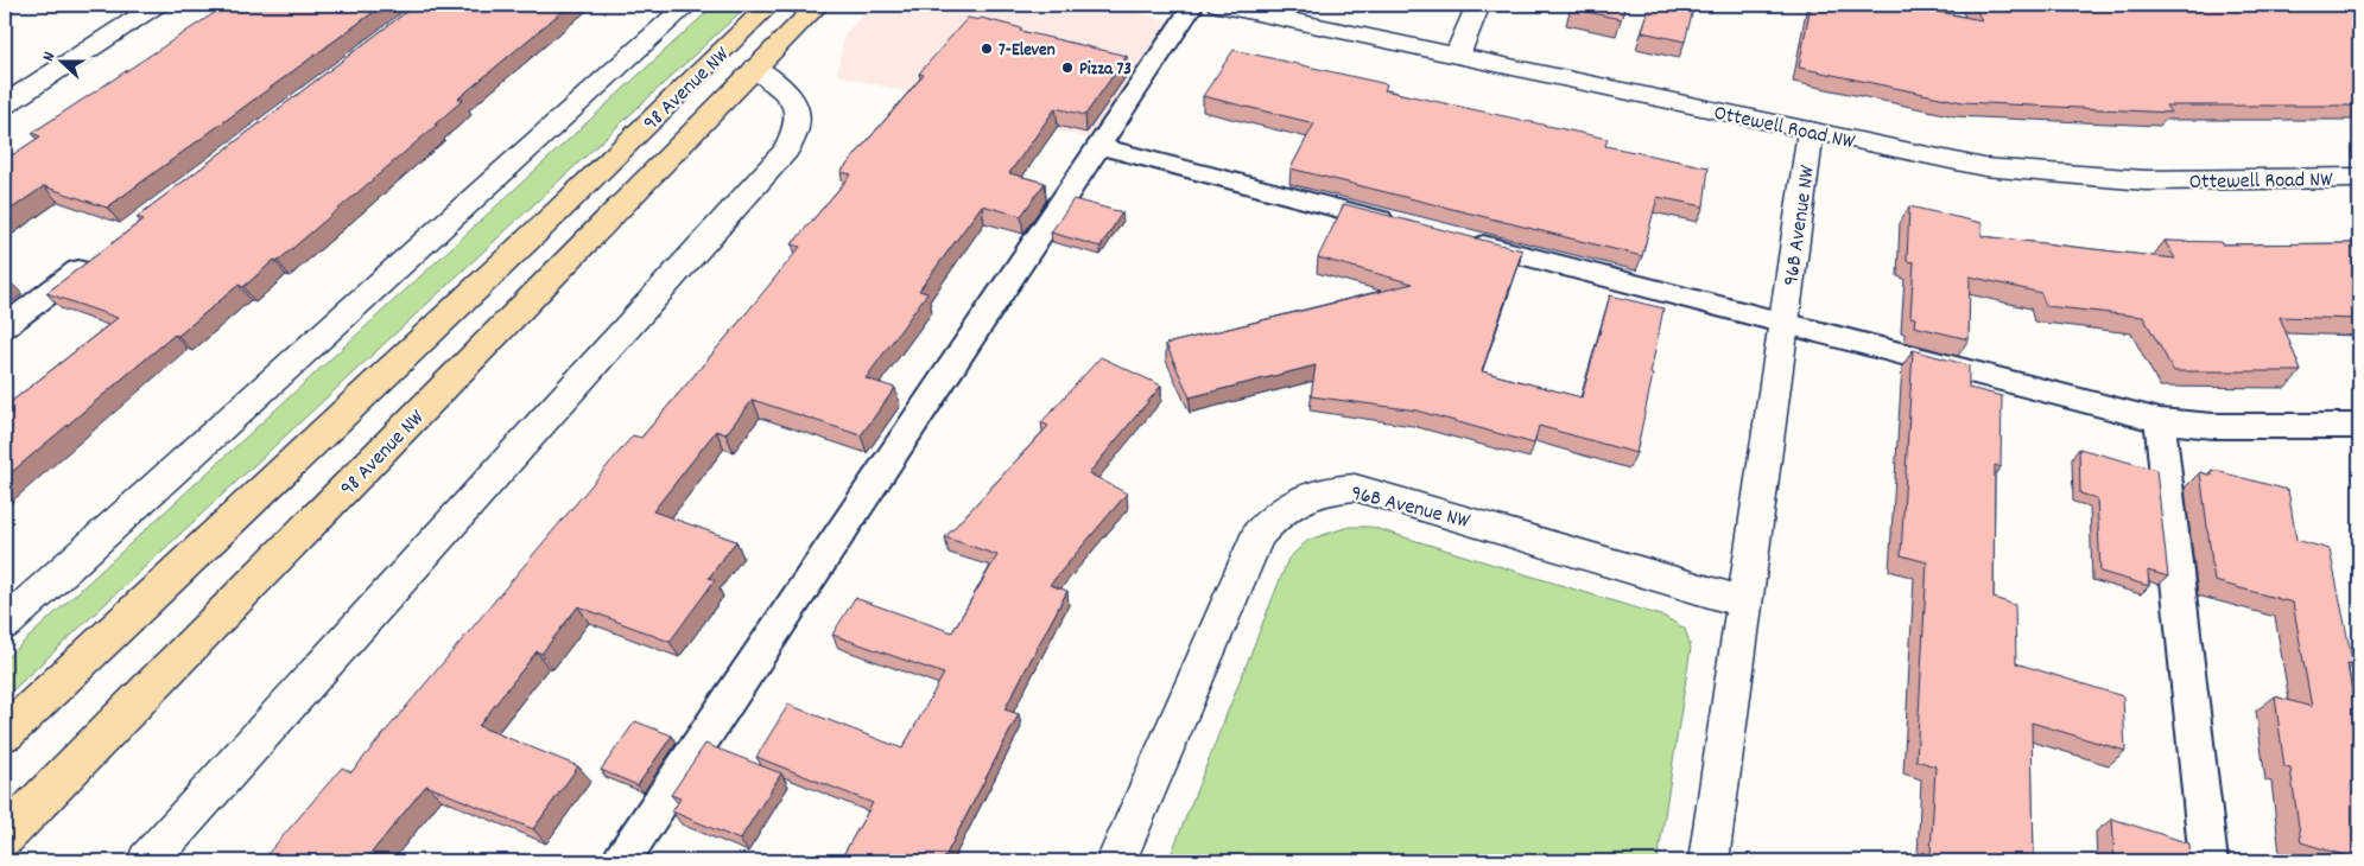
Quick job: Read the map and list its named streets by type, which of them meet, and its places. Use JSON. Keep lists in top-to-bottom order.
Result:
{
  "streets": {
    "main road": ["98 Avenue NW"],
    "street": ["Ottewell Road NW", "96B Avenue NW"]
  },
  "crossings": [
    ["Ottewell Road NW", "96B Avenue NW"]
  ],
  "places": ["7-Eleven", "Pizza 73"],
  "north": "left"
}
